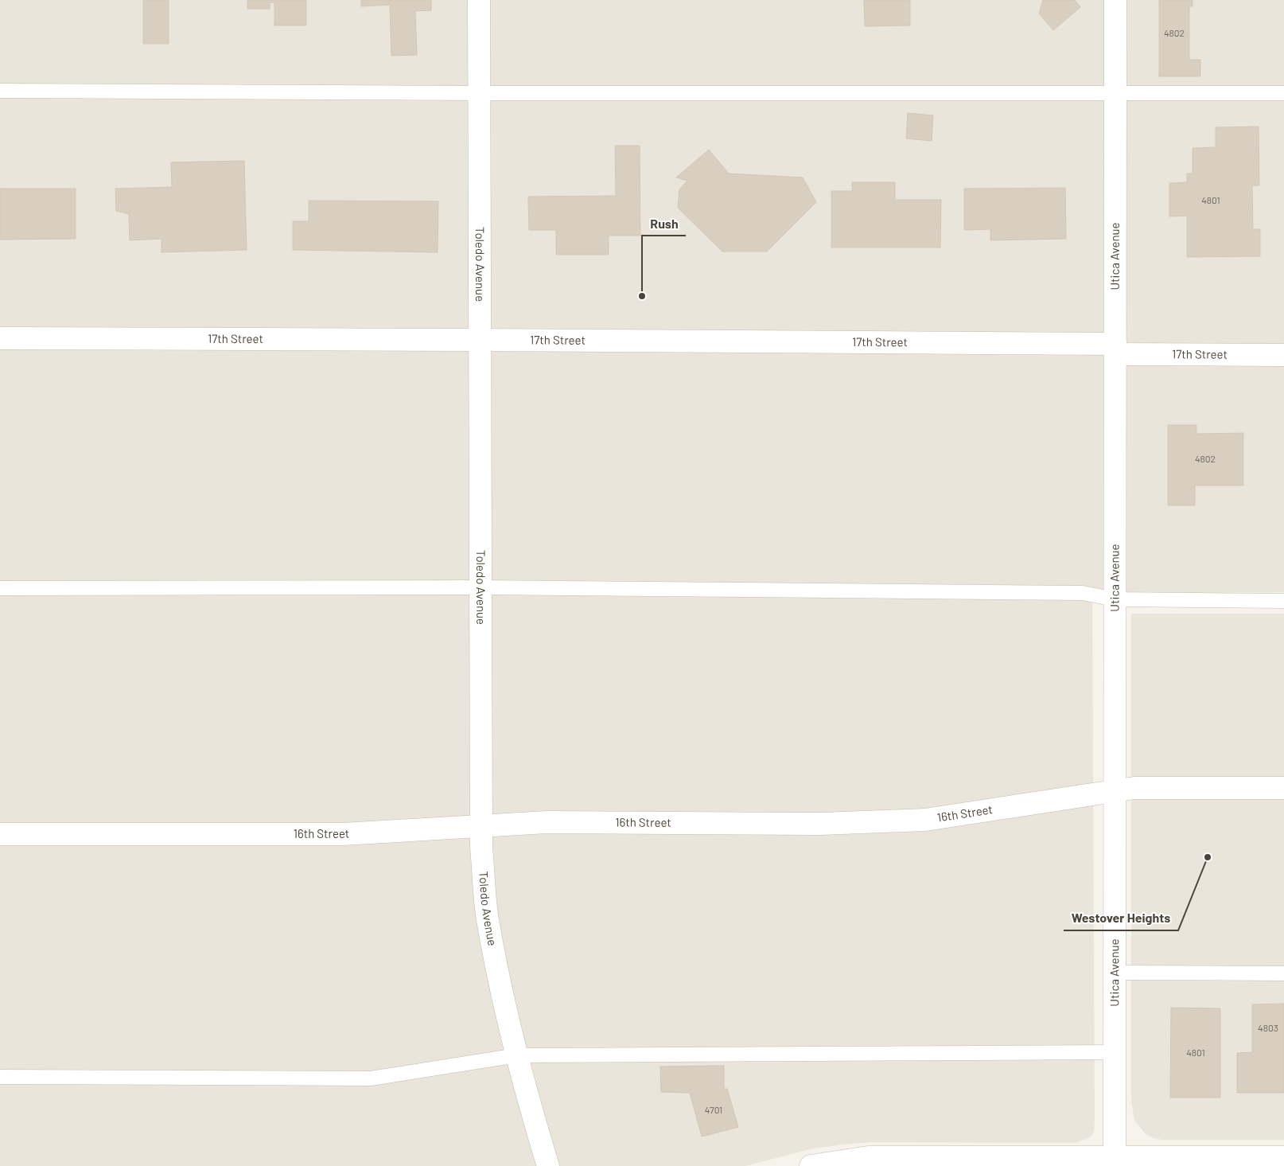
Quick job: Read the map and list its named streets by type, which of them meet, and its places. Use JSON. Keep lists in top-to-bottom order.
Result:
{
  "streets": {
    "street": [
      "Utica Avenue",
      "Toledo Avenue",
      "17th Street",
      "16th Street"
    ]
  },
  "crossings": [
    ["Utica Avenue", "17th Street"],
    ["Utica Avenue", "16th Street"],
    ["Toledo Avenue", "17th Street"],
    ["Toledo Avenue", "16th Street"]
  ],
  "places": ["Rush", "Westover Heights"],
  "house_numbers": [
    "4802",
    "4801",
    "4802",
    "4803",
    "4801",
    "4701"
  ]
}
